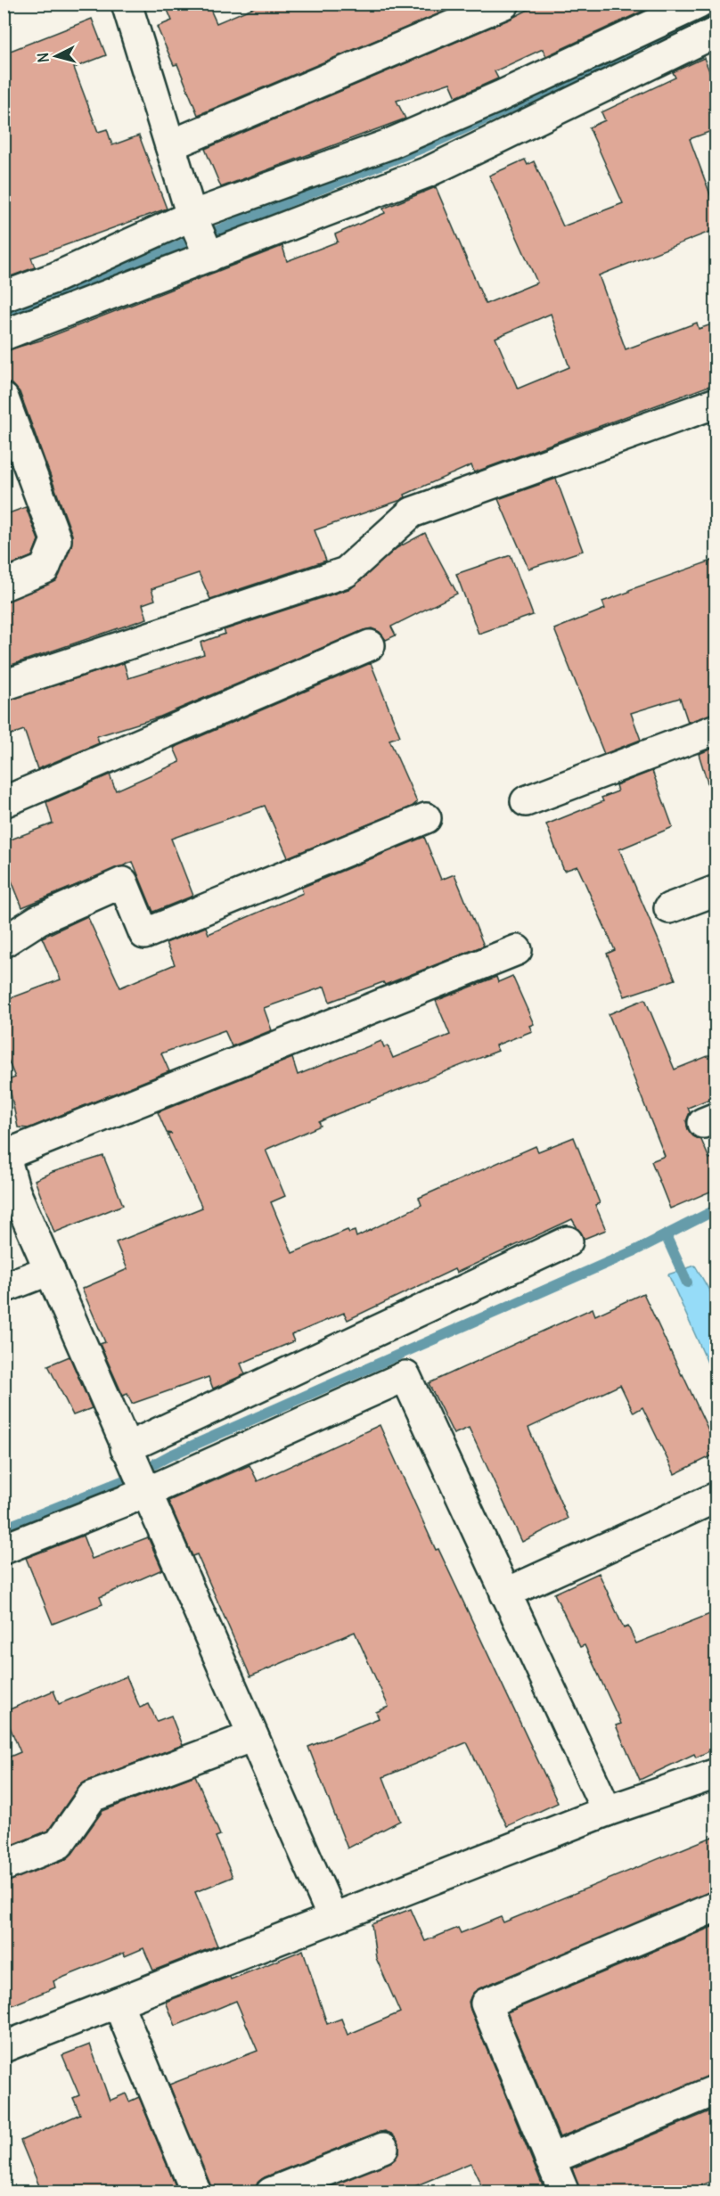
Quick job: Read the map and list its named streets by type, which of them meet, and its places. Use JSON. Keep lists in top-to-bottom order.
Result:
{
  "north": "left"
}
